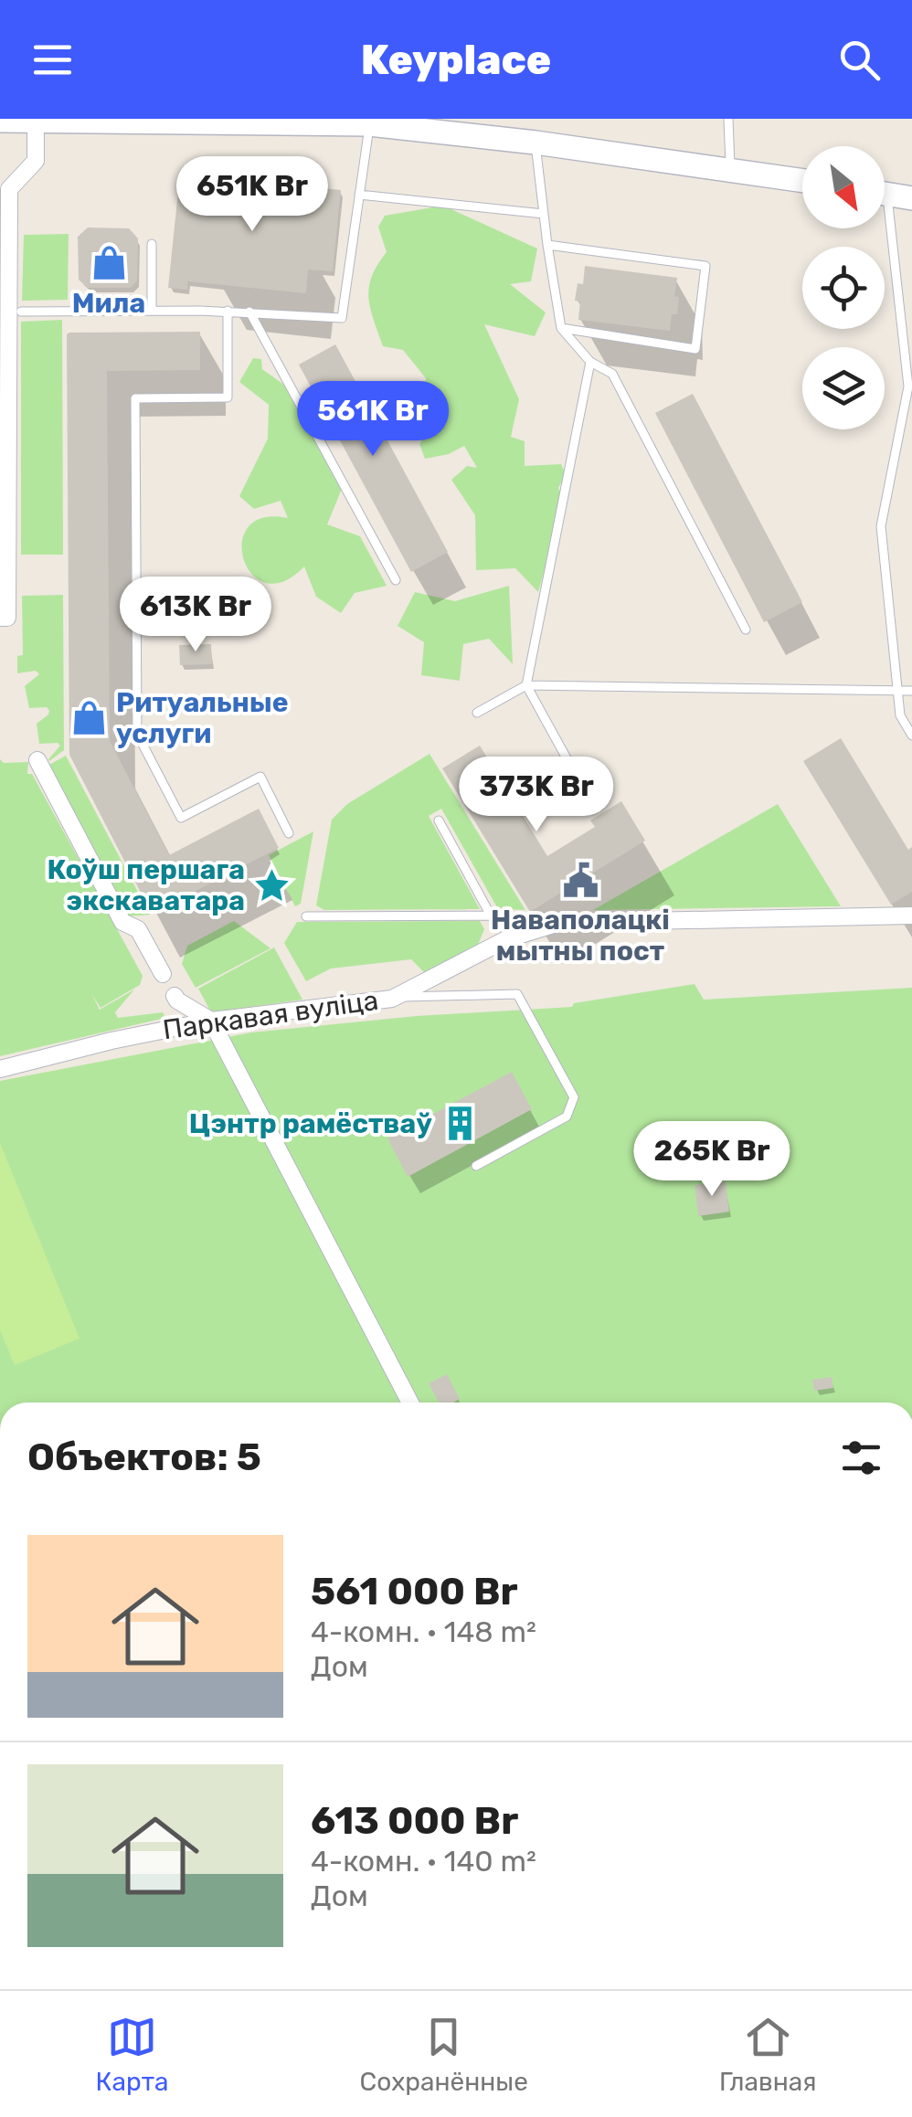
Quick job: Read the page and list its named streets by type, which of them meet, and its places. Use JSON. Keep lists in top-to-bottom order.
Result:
{
  "streets": {
    "street": ["Паркавая вуліца"]
  },
  "places": {
    "shop": ["Мила", "Ритуальные услуги"],
    "public building": ["Наваполацкі мытны пост"],
    "place": ["Коўш першага экскаватара"],
    "building": ["Цэнтр рамёстваў"]
  },
  "north": "bottom right",
  "page": {
    "header": "Keyplace",
    "price": [
      "651K Br",
      "561K Br",
      "613K Br",
      "373K Br",
      "265K Br"
    ],
    "heading": "Объектов: 5",
    "list": [
      {
        "name": "561 000 Br",
        "note": "4-комн. · 148 m² · Дом"
      },
      {
        "name": "613 000 Br",
        "note": "4-комн. · 140 m² · Дом"
      }
    ],
    "tabs": ["Карта", "Сохранённые", "Главная"]
  }
}
